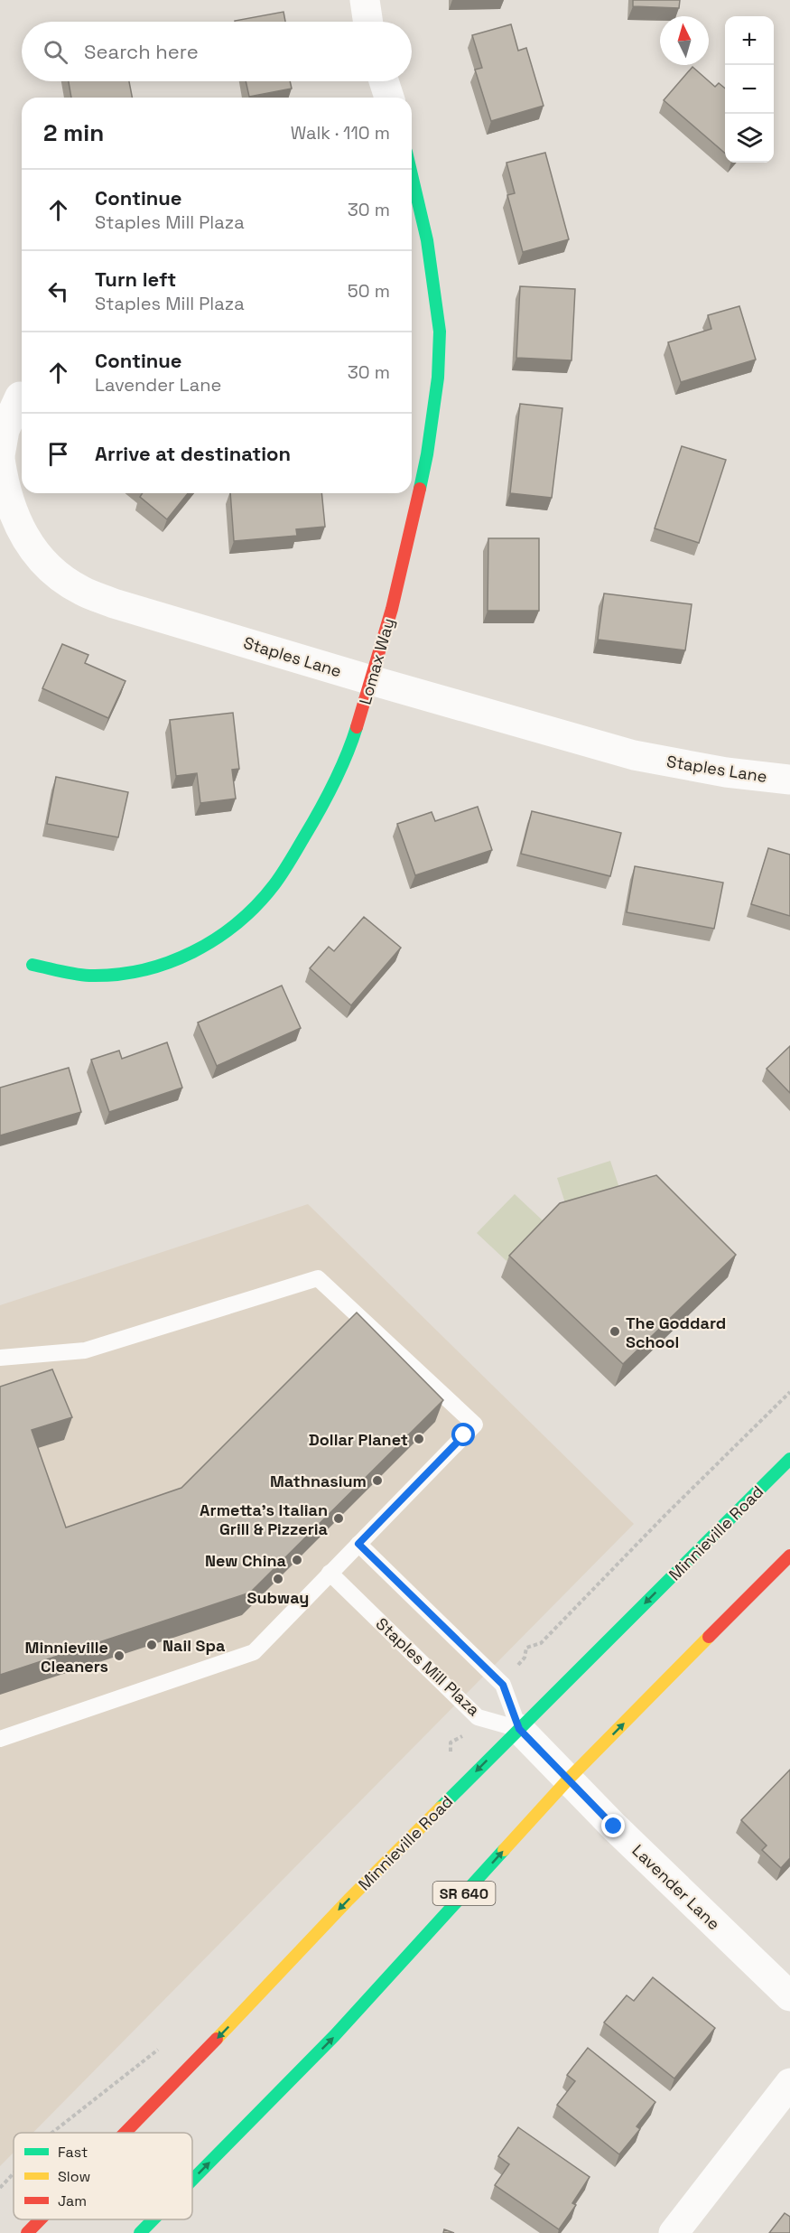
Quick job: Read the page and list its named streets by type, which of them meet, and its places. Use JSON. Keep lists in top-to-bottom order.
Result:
{
  "streets": {
    "main road": ["Lomax Way", "Minnieville Road", "SR 640"],
    "street": ["Staples Lane", "Lavender Lane"],
    "lane": ["Staples Mill Plaza"]
  },
  "crossings": [
    ["Staples Lane", "Lomax Way"],
    ["Minnieville Road", "Staples Mill Plaza"],
    ["Minnieville Road", "Lavender Lane"],
    ["Staples Mill Plaza", "Lavender Lane"],
    ["Lavender Lane", "SR 640"]
  ],
  "places": [
    "The Goddard School",
    "Dollar Planet",
    "Mathnasium",
    "Armetta's Italian Grill & Pizzeria",
    "New China",
    "Subway",
    "Nail Spa",
    "Minnieville Cleaners"
  ],
  "legend": ["Fast", "Slow", "Jam"],
  "north": "top",
  "page": {
    "map_buttons": ["+", "−"],
    "search": "Search here",
    "heading": ["2 min", "Walk · 110 m"],
    "list": [
      ["Continue", "Staples Mill Plaza", "30 m"],
      ["Turn left", "Staples Mill Plaza", "50 m"],
      ["Continue", "Lavender Lane", "30 m"],
      "Arrive at destination"
    ]
  }
}
